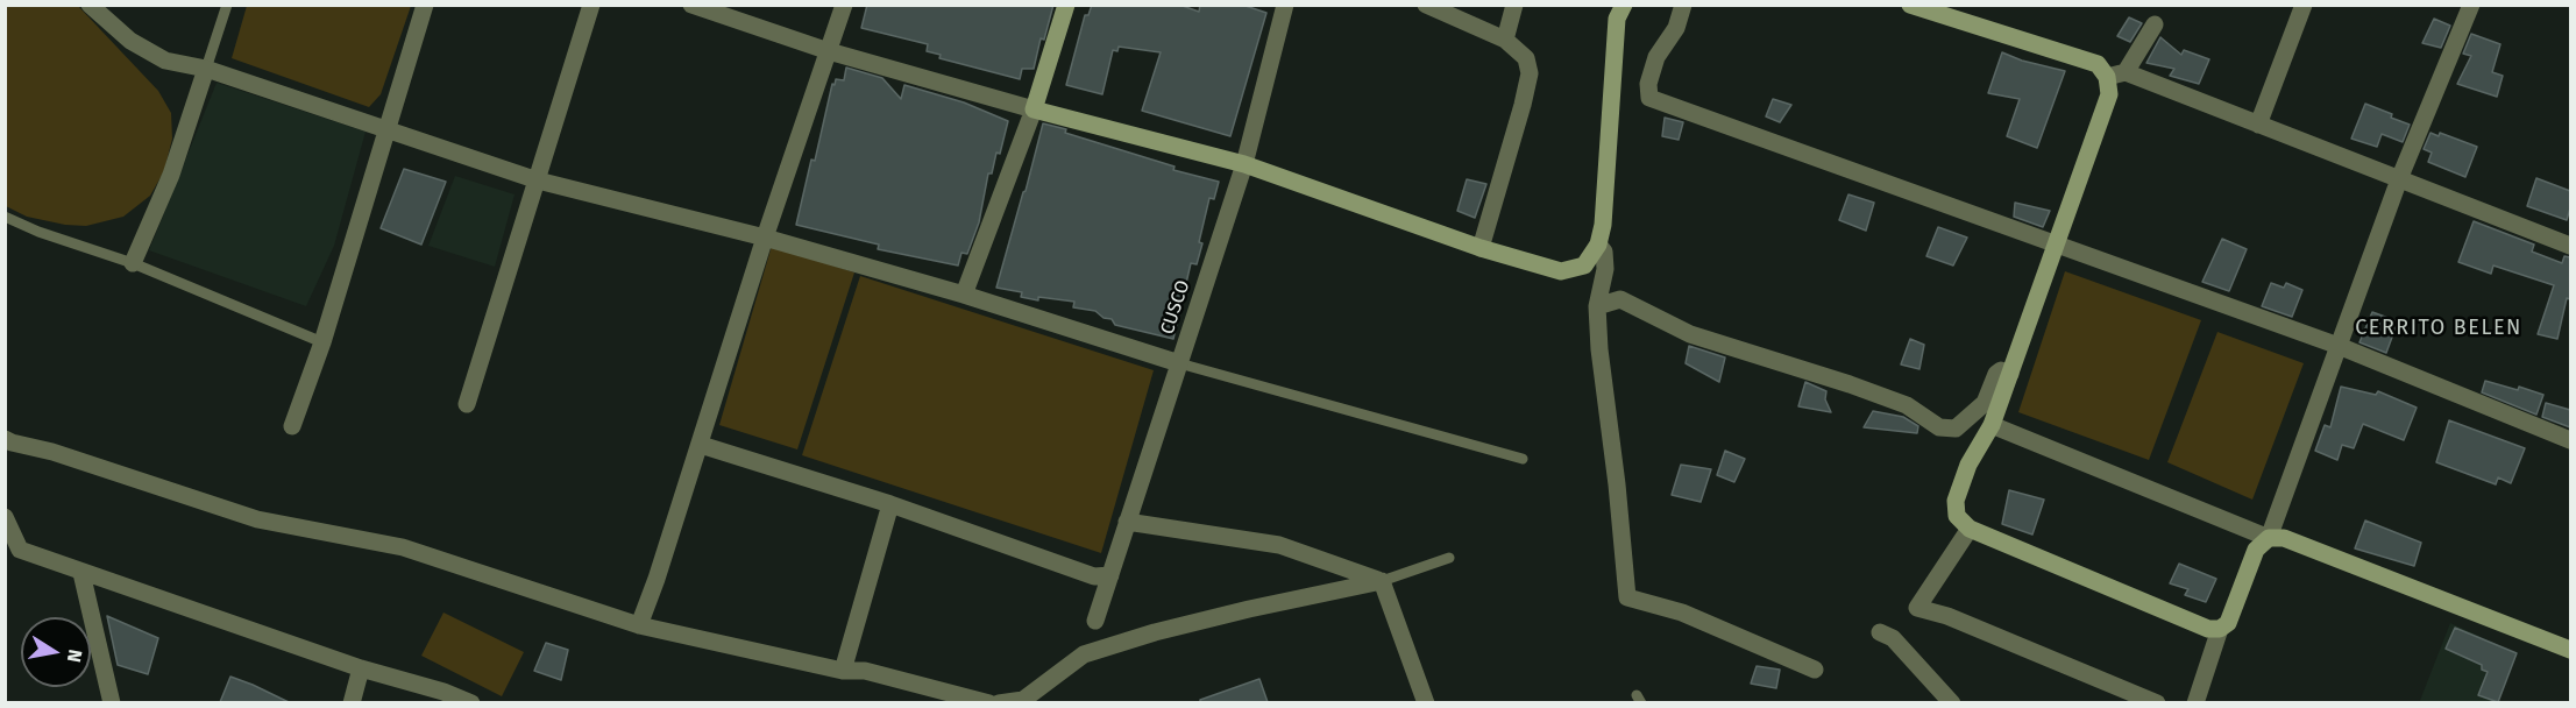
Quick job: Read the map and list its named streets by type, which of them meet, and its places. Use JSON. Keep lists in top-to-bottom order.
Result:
{
  "streets": {
    "street": ["CUSCO"]
  },
  "districts": ["CERRITO BELEN"],
  "north": "right"
}
